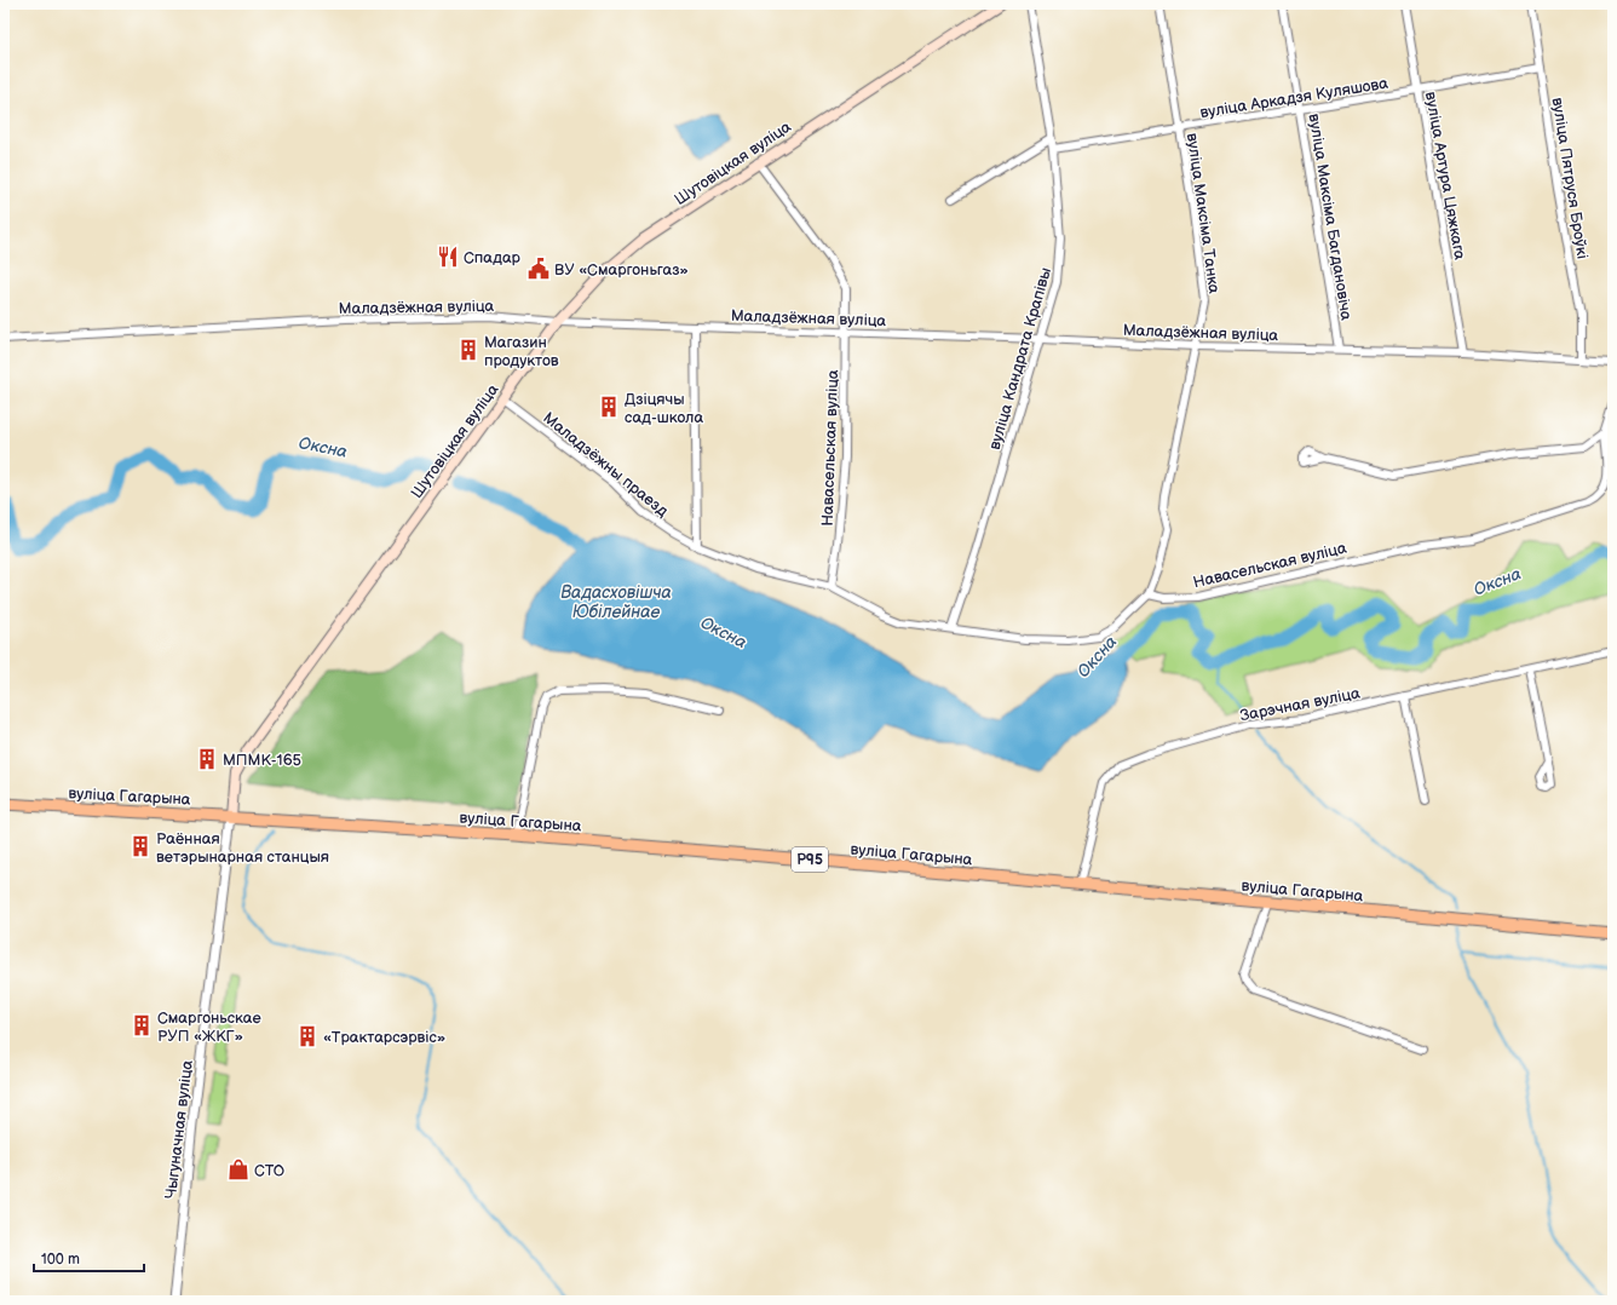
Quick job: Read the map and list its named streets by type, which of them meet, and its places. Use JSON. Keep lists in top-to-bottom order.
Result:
{
  "streets": {
    "main road": ["Шутовіцкая вуліца", "вуліца Гагарына", "Р95"],
    "street": [
      "вуліца Аркадзя Куляшова",
      "вуліца Артура Цяжкага",
      "вуліца Пятруся Броўкі",
      "вуліца Максіма Танка",
      "вуліца Максіма Багдановіча",
      "Маладзёжная вуліца",
      "вуліца Кандрата Крапівы",
      "Навасельская вуліца",
      "Маладзёжны праезд",
      "Зарэчная вуліца",
      "Чыгуначная вуліца"
    ]
  },
  "crossings": [
    ["вуліца Аркадзя Куляшова", "вуліца Артура Цяжкага"],
    ["вуліца Аркадзя Куляшова", "вуліца Пятруся Броўкі"],
    ["вуліца Аркадзя Куляшова", "вуліца Максіма Танка"],
    ["вуліца Аркадзя Куляшова", "вуліца Максіма Багдановіча"],
    ["вуліца Аркадзя Куляшова", "вуліца Кандрата Крапівы"],
    ["Шутовіцкая вуліца", "Маладзёжная вуліца"],
    ["Шутовіцкая вуліца", "Навасельская вуліца"],
    ["Шутовіцкая вуліца", "Маладзёжны праезд"],
    ["Шутовіцкая вуліца", "вуліца Гагарына"],
    ["Шутовіцкая вуліца", "Чыгуначная вуліца"],
    ["вуліца Артура Цяжкага", "Маладзёжная вуліца"],
    ["вуліца Пятруся Броўкі", "Маладзёжная вуліца"],
    ["вуліца Максіма Танка", "Маладзёжная вуліца"],
    ["вуліца Максіма Танка", "Навасельская вуліца"],
    ["вуліца Максіма Багдановіча", "Маладзёжная вуліца"],
    ["Маладзёжная вуліца", "вуліца Кандрата Крапівы"],
    ["Маладзёжная вуліца", "Навасельская вуліца"],
    ["Навасельская вуліца", "Маладзёжны праезд"],
    ["Зарэчная вуліца", "вуліца Гагарына"],
    ["вуліца Гагарына", "Чыгуначная вуліца"]
  ],
  "water": ["Оксна", "Вадасховішча Юбілейнае"],
  "places": {
    "restaurant": ["Спадар"],
    "public building": ["ВУ «Смаргоньгаз»"],
    "building": [
      "Магазин продуктов",
      "Дзіцячы сад-школа",
      "МПМК-165",
      "Раённая ветэрынарная станцыя",
      "Смаргоньскае РУП «ЖКГ»",
      "«Трактарсэрвіс»"
    ],
    "shop": ["СТО"]
  },
  "scale_bar": "100 m"
}
